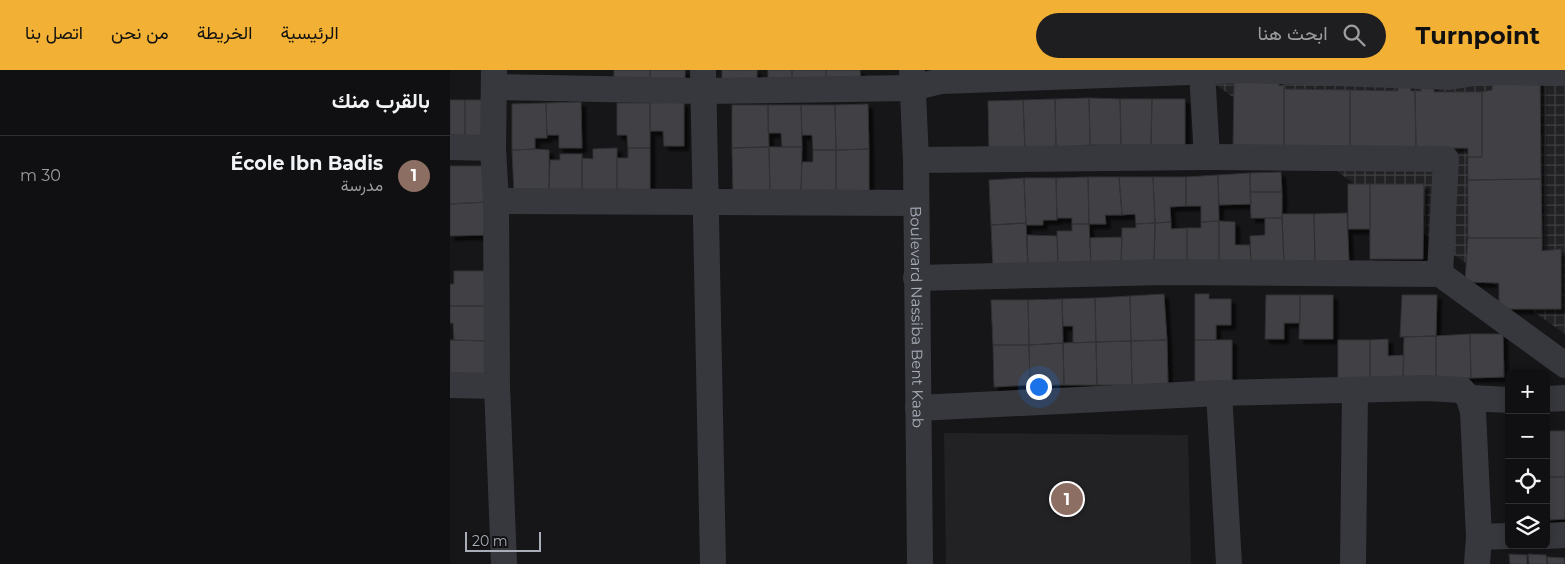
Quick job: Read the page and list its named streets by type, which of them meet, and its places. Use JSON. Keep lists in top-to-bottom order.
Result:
{
  "streets": {
    "street": ["Boulevard Nassiba Bent Kaab"]
  },
  "scale_bar": "20 m",
  "page": {
    "header": "Turnpoint",
    "search": "ابحث هنا",
    "nav": [
      "الرئيسية",
      "الخريطة",
      "من نحن",
      "اتصل بنا"
    ],
    "heading": "بالقرب منك",
    "list": [
      {
        "mark": "1",
        "name": "École Ibn Badis",
        "note": "مدرسة",
        "value": "30 m"
      }
    ],
    "map_buttons": ["+", "−"],
    "pins": "1",
    "scale": "20 m"
  }
}
